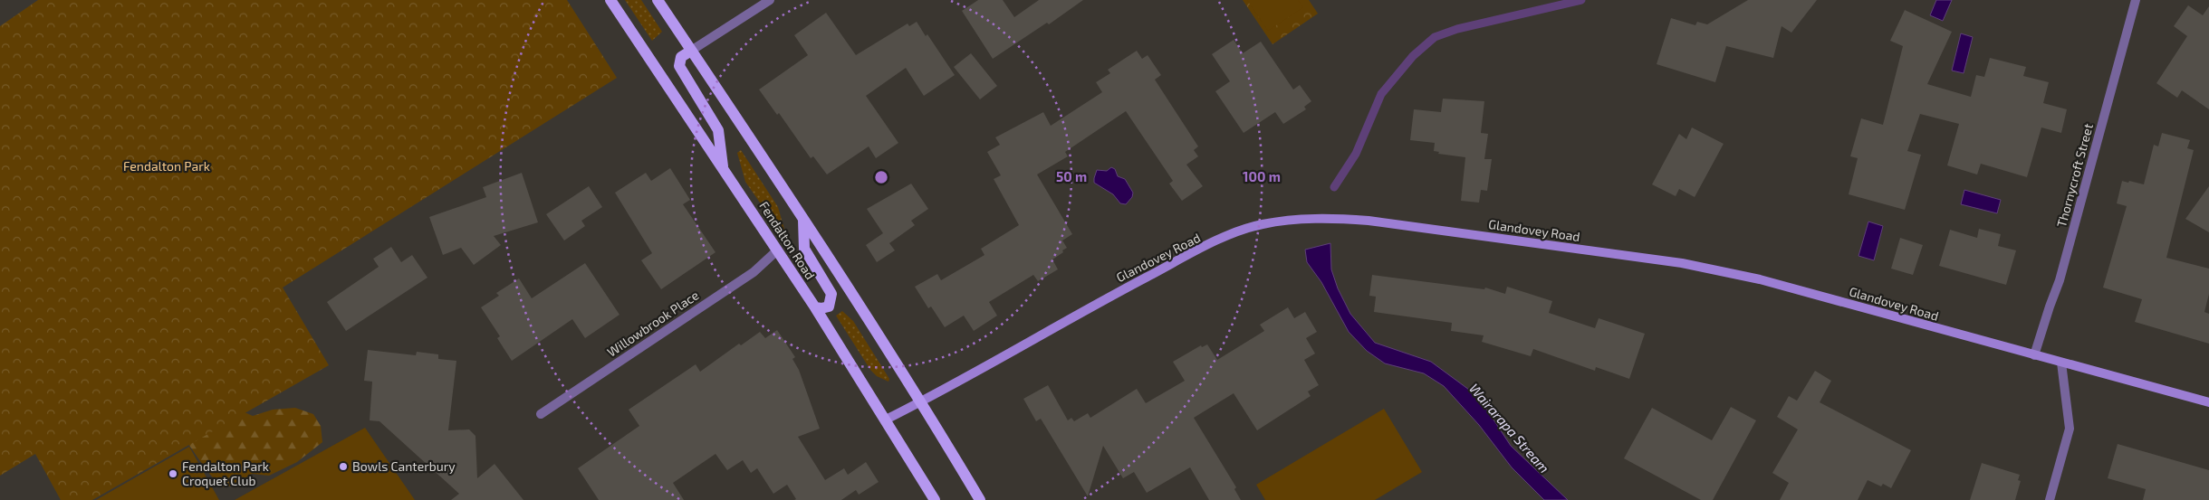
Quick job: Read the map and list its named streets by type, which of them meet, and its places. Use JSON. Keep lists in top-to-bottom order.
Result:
{
  "streets": {
    "main road": ["Fendalton Road"],
    "street": ["Thornycroft Street", "Glandovey Road", "Willowbrook Place"]
  },
  "crossings": [
    ["Thornycroft Street", "Glandovey Road"],
    ["Glandovey Road", "Fendalton Road"],
    ["Fendalton Road", "Willowbrook Place"]
  ],
  "water": ["Wairarapa Stream"],
  "parks": ["Fendalton Park"],
  "places": ["Bowls Canterbury", "Fendalton Park Croquet Club"],
  "rings": ["50 m", "100 m"]
}
